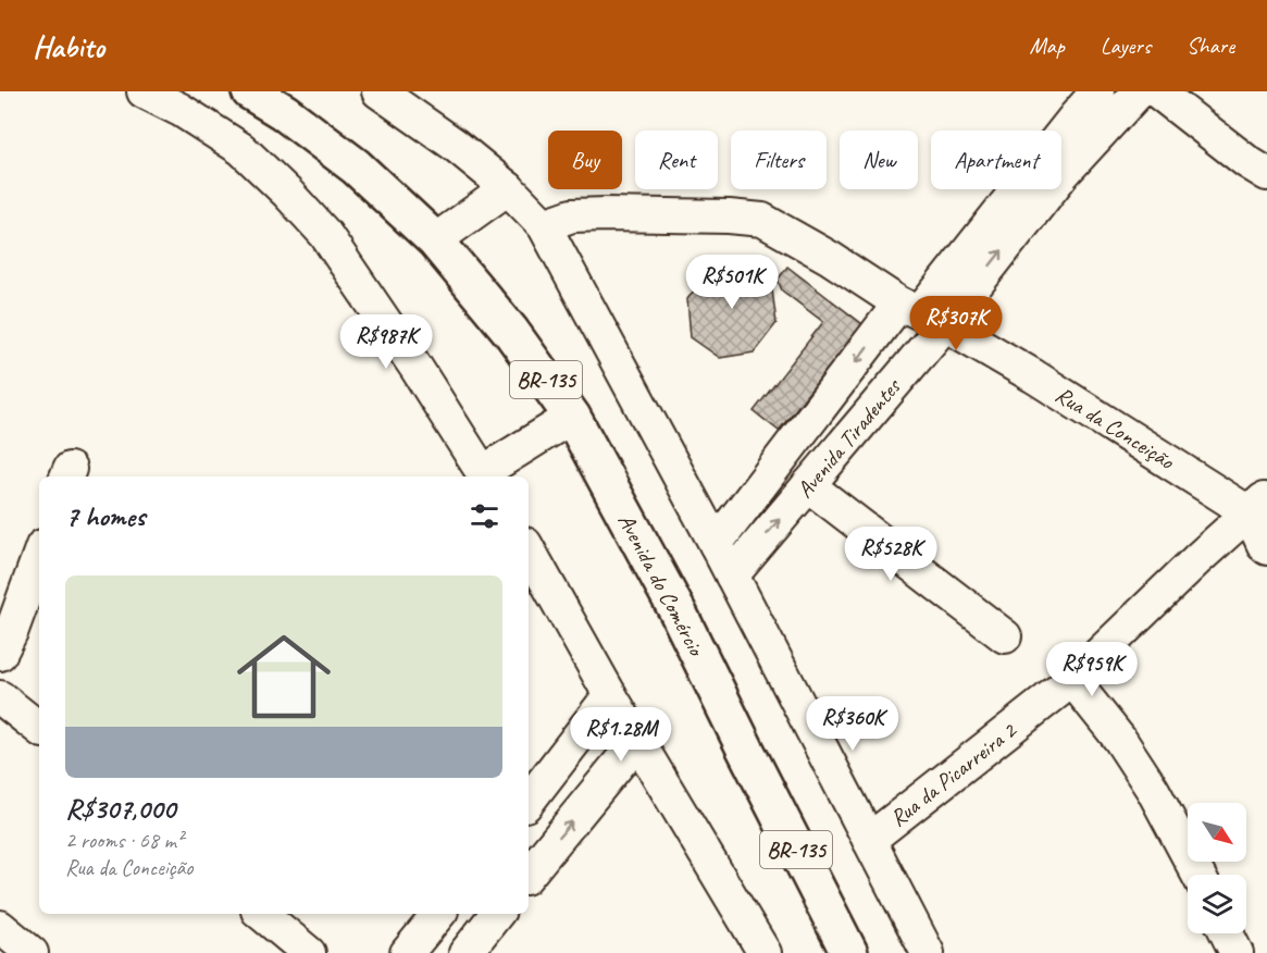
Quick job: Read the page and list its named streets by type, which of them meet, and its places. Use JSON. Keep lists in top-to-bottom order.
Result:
{
  "streets": {
    "highway": ["BR-135", "Avenida do Comércio"],
    "street": ["Rua da Conceição", "Avenida Tiradentes", "Rua da Picarreira 2"]
  },
  "crossings": [
    ["Rua da Conceição", "Avenida Tiradentes"],
    ["Rua da Conceição", "Rua da Picarreira 2"]
  ],
  "north": "bottom right",
  "page": {
    "header": "Habito",
    "nav": ["Map", "Layers", "Share"],
    "chip": [
      "Buy",
      "Rent",
      "Filters",
      "New",
      "Apartment"
    ],
    "price": [
      "R$501K",
      "R$307K",
      "R$987K",
      "R$528K",
      "R$959K",
      "R$360K",
      "R$1.28M"
    ],
    "heading": "7 homes",
    "list": [
      {
        "name": "R$307,000",
        "note": "2 rooms · 68 m² · Rua da Conceição"
      }
    ]
  }
}
